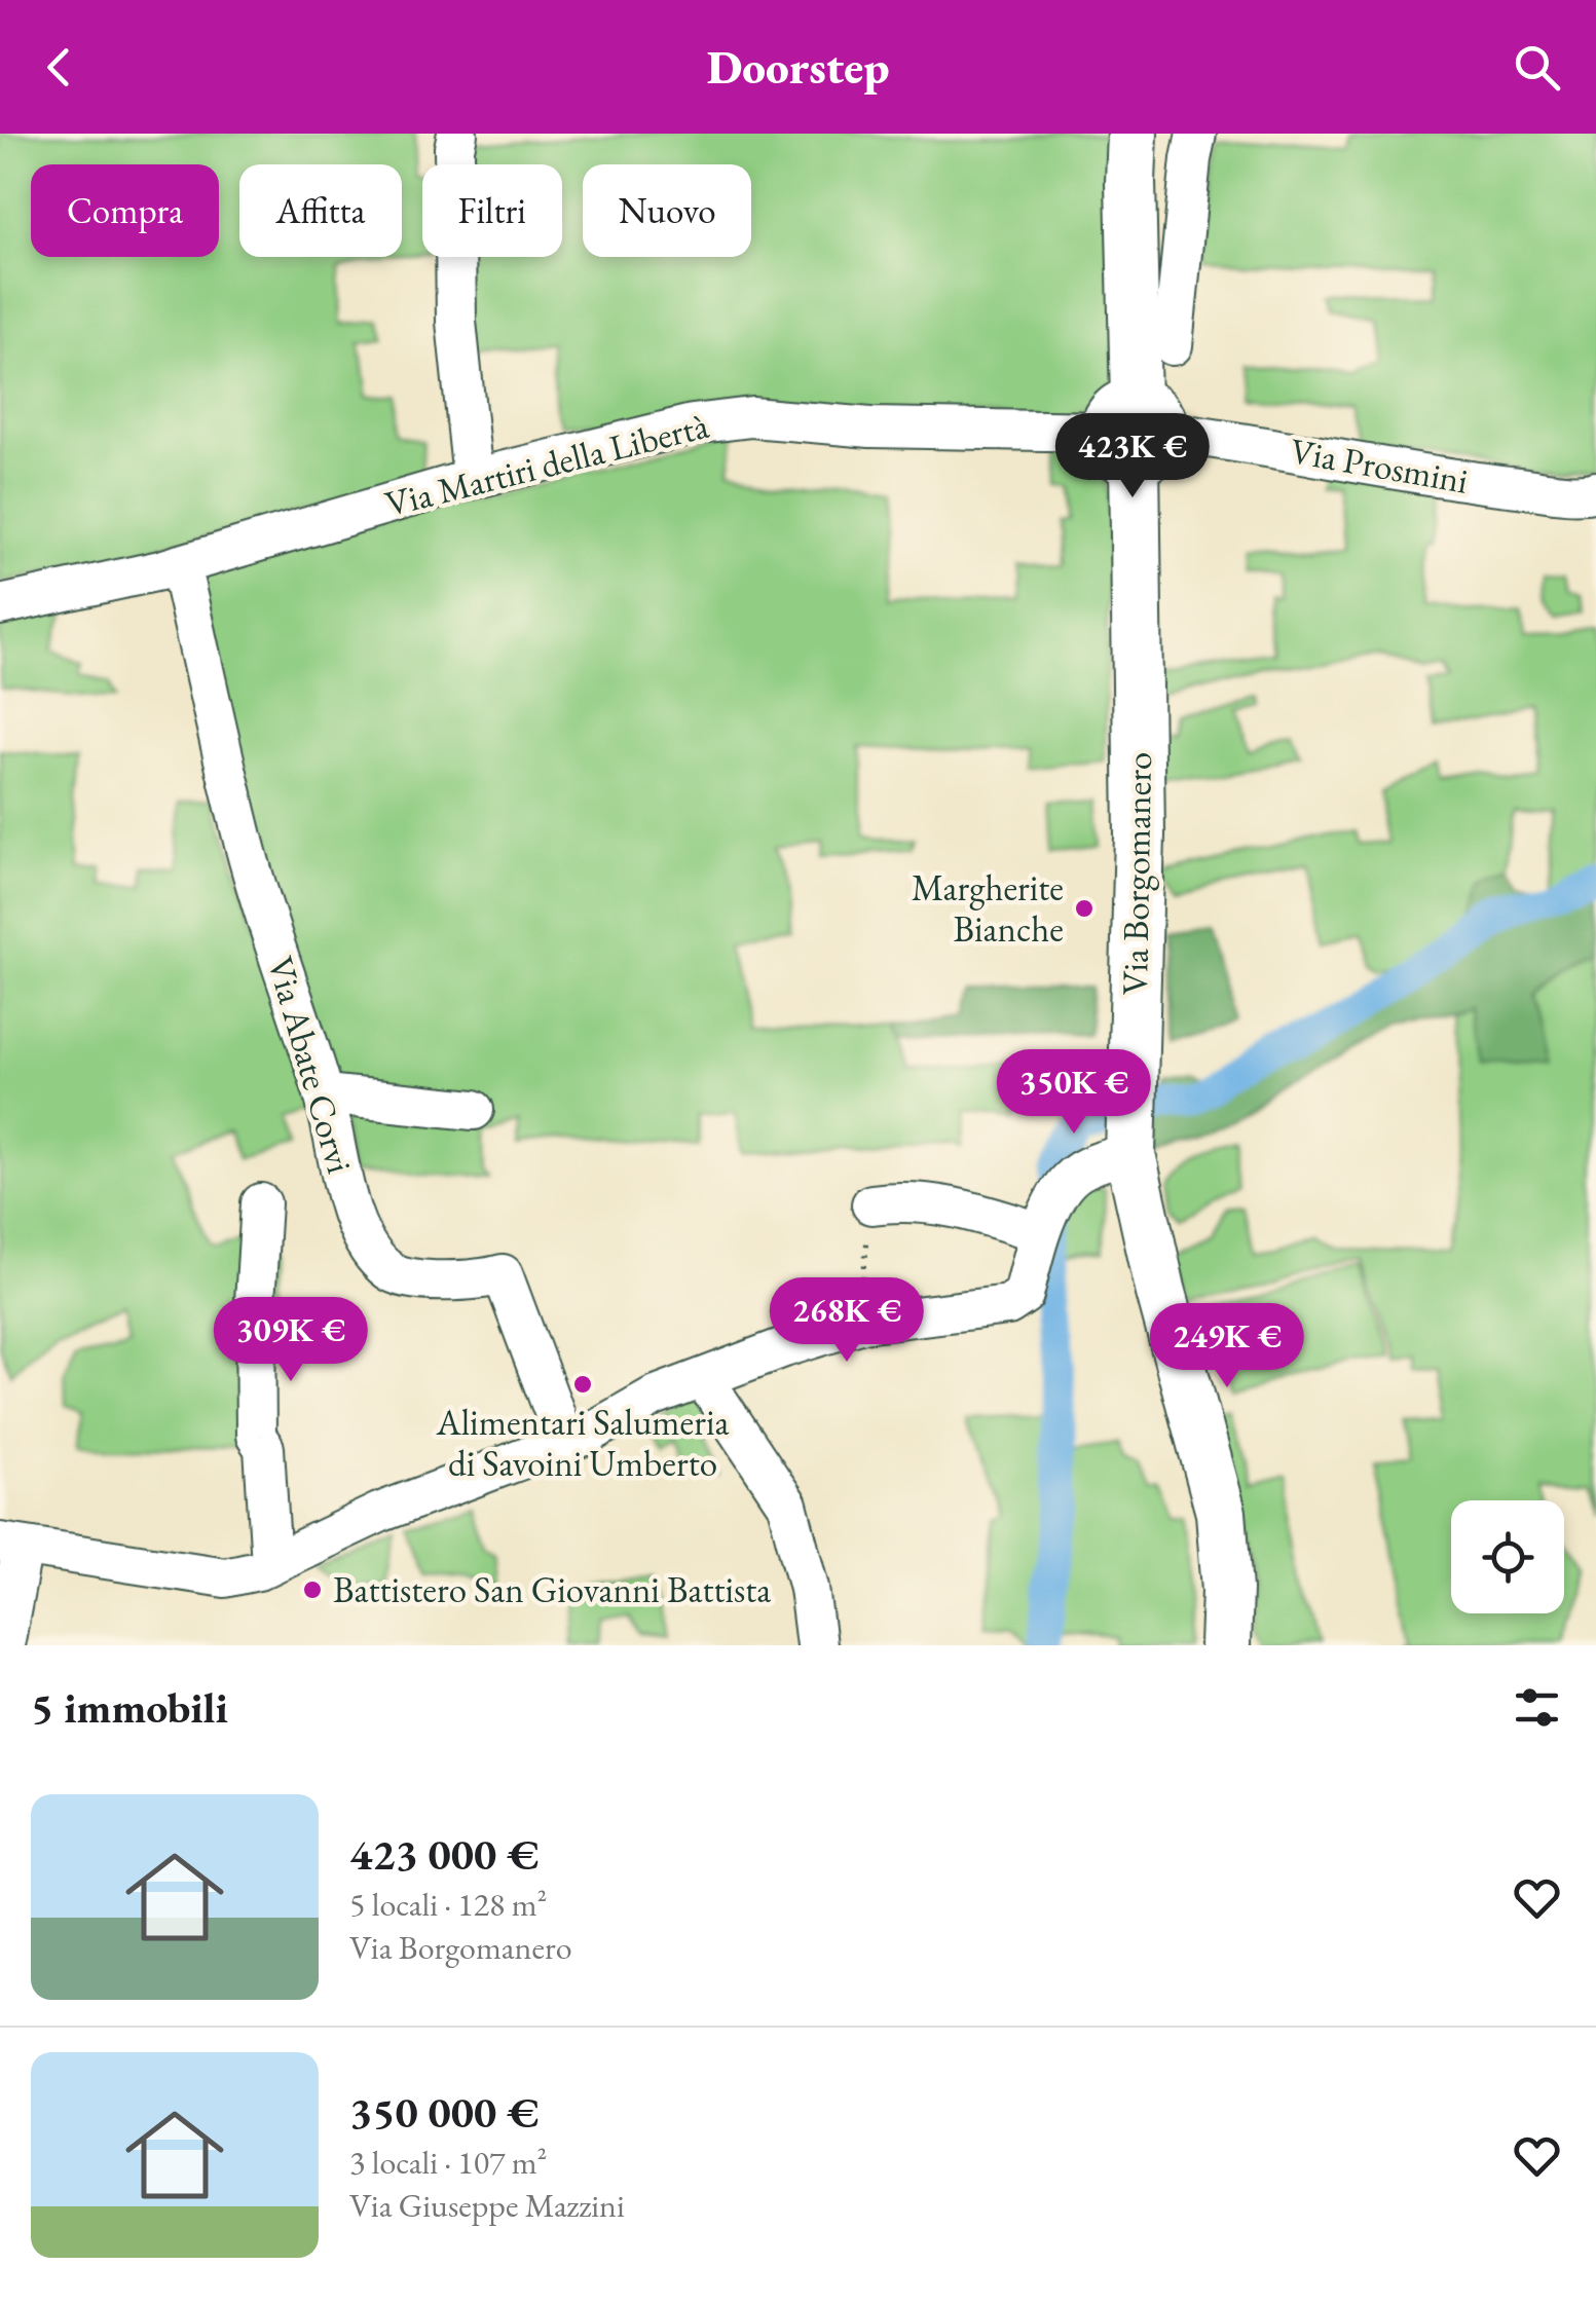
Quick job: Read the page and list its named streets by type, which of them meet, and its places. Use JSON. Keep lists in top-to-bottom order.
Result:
{
  "streets": {
    "main road": ["Via Borgomanero"],
    "street": ["Via Martiri della Libertà", "Via Prosmini", "Via Abate Corvi"]
  },
  "crossings": [
    ["Via Martiri della Libertà", "Via Prosmini"],
    ["Via Martiri della Libertà", "Via Borgomanero"],
    ["Via Martiri della Libertà", "Via Abate Corvi"],
    ["Via Prosmini", "Via Borgomanero"]
  ],
  "places": ["Margherite Bianche", "Alimentari Salumeria di Savoini Umberto", "Battistero San Giovanni Battista"],
  "page": {
    "header": "Doorstep",
    "chip": [
      "Compra",
      "Affitta",
      "Filtri",
      "Nuovo"
    ],
    "price": [
      "423K €",
      "350K €",
      "268K €",
      "309K €",
      "249K €"
    ],
    "heading": "5 immobili",
    "list": [
      {
        "name": "423 000 €",
        "note": "5 locali · 128 m² · Via Borgomanero"
      },
      {
        "name": "350 000 €",
        "note": "3 locali · 107 m² · Via Giuseppe Mazzini"
      }
    ]
  }
}
